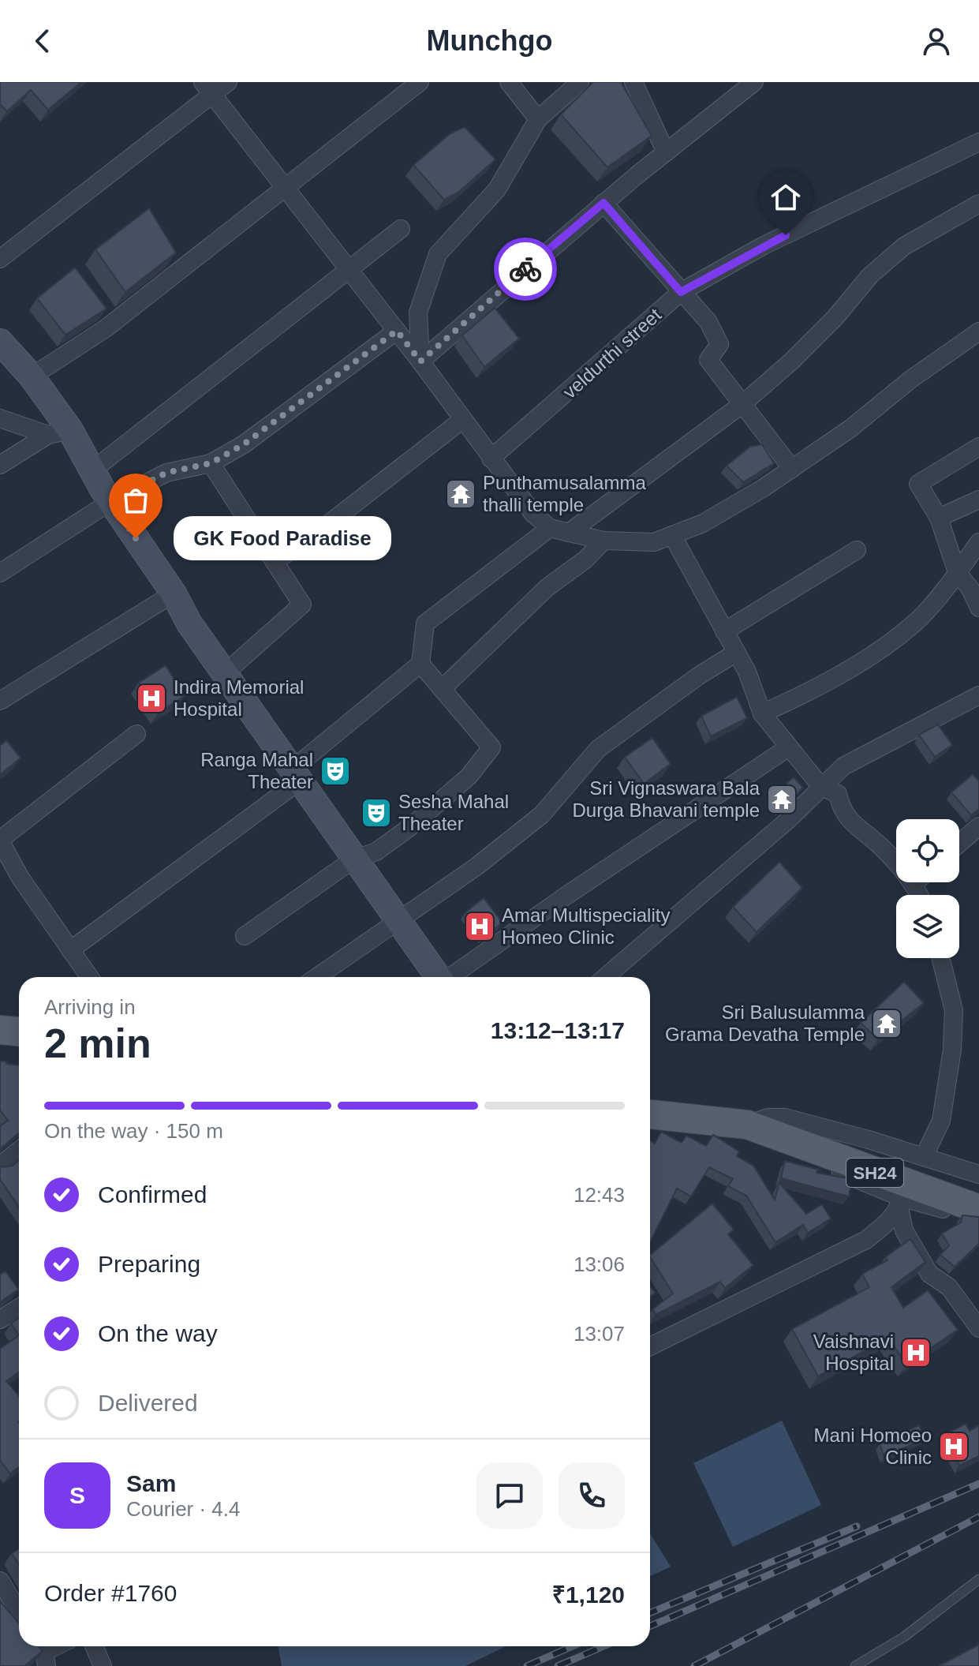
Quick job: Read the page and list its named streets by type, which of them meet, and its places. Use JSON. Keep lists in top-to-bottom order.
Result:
{
  "streets": {
    "main road": ["SH24"],
    "street": ["veldurthi street"]
  },
  "places": {
    "temple": ["Punthamusalamma thalli temple", "Sri Vignaswara Bala Durga Bhavani temple", "Sri Balusulamma Grama Devatha Temple"],
    "other": ["GK Food Paradise"],
    "hospital": [
      "Indira Memorial Hospital",
      "Amar Multispeciality Homeo Clinic",
      "Vaishnavi Hospital",
      "Mani Homoeo Clinic"
    ],
    "theatre": ["Ranga Mahal Theater", "Sesha Mahal Theater"]
  },
  "page": {
    "header": "Munchgo",
    "bubble": "GK Food Paradise",
    "heading": ["2 min", "Arriving in", "13:12–13:17"],
    "panel": [
      "Sam",
      "Courier · 4.4",
      "Order #1760",
      "₹1,120"
    ],
    "bar": "On the way · 150 m",
    "list": [
      ["Confirmed", "12:43"],
      ["Preparing", "13:06"],
      ["On the way", "13:07"],
      "Delivered"
    ],
    "round": "S"
  }
}
